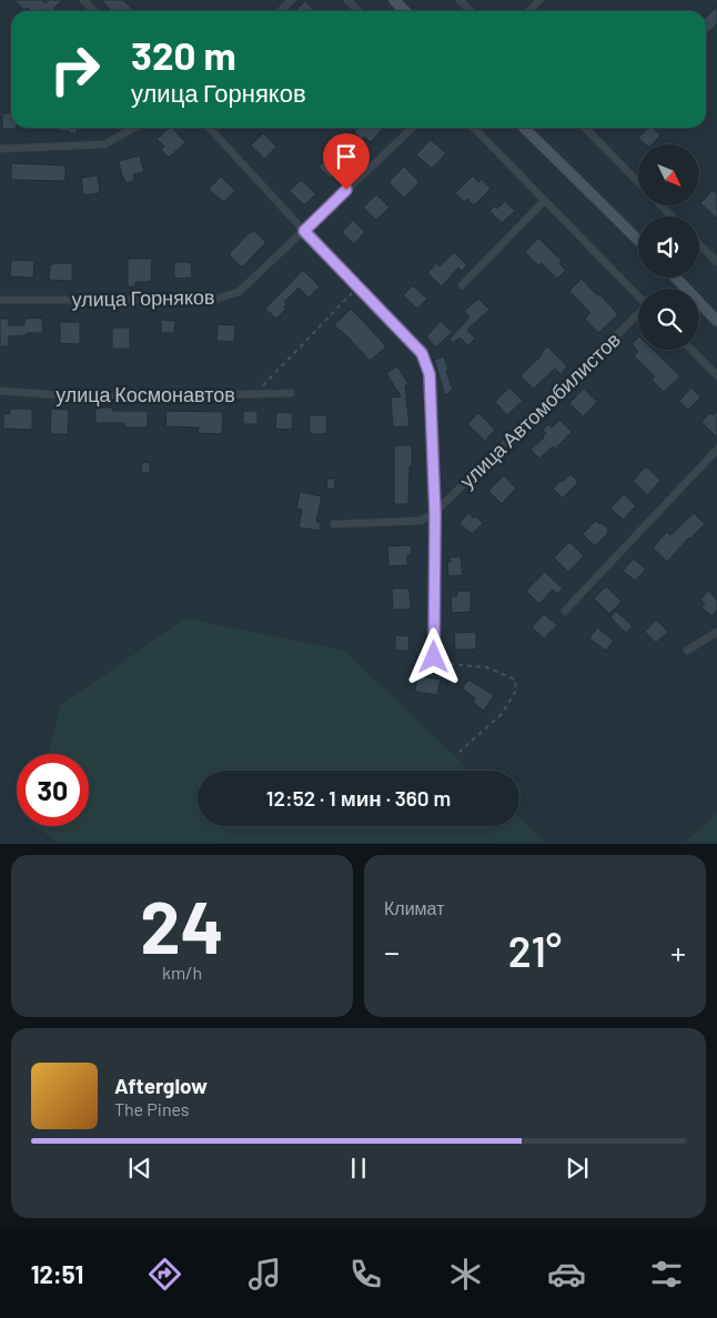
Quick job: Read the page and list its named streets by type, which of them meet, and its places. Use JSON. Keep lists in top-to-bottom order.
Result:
{
  "streets": {
    "street": ["улица Горняков", "улица Космонавтов", "улица Автомобилистов"]
  },
  "north": "bottom right",
  "page": {
    "turn": ["320 m", "улица Горняков"],
    "limit": "30",
    "trip": "12:52 · 1 мин · 360 m",
    "tile": [
      ["24", "km/h"],
      "Климат"
    ],
    "heat": ["−", "21°", "+"],
    "song": ["Afterglow", "The Pines"],
    "tabs": "12:51"
  }
}
